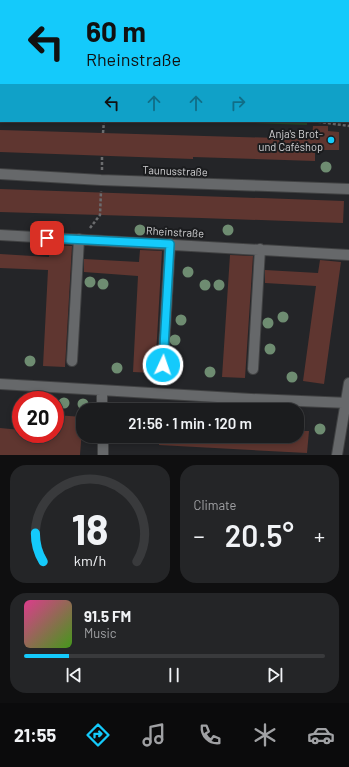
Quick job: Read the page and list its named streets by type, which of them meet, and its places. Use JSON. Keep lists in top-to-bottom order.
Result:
{
  "streets": {
    "street": ["Taunusstraße", "Rheinstraße"]
  },
  "places": ["Anja's Brot- und Caféshop"],
  "page": {
    "turn": ["60 m", "Rheinstraße"],
    "limit": "20",
    "trip": "21:56 · 1 min · 120 m",
    "tile": "Climate",
    "heat": ["−", "20.5°", "+"],
    "song": ["91.5 FM", "Music"],
    "tabs": "21:55",
    "gauge": ["18", "km/h"]
  }
}
